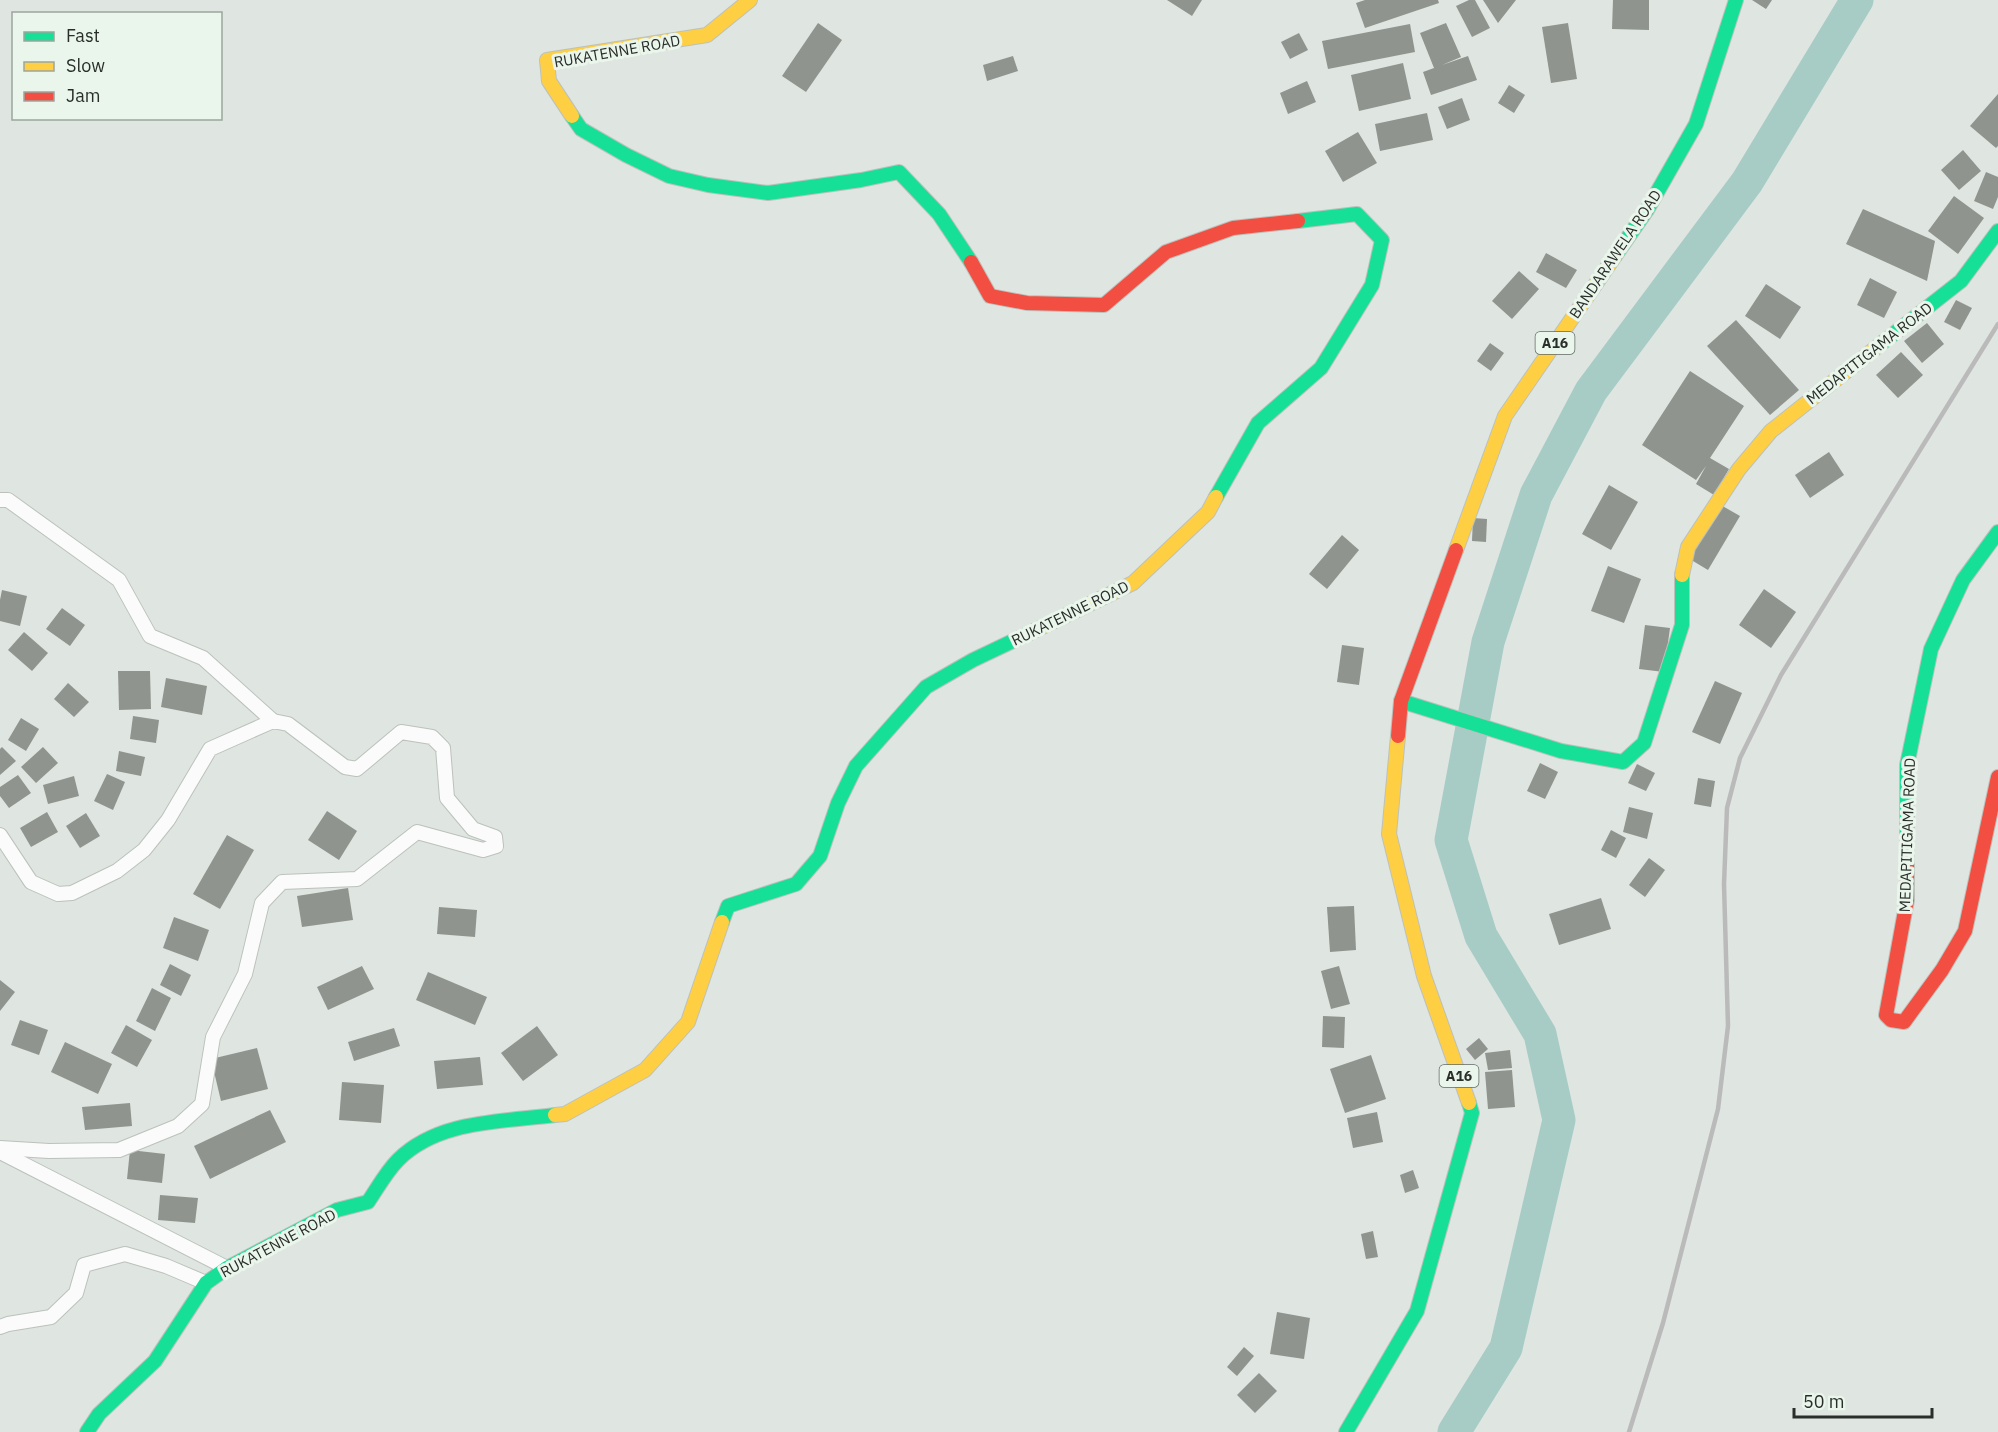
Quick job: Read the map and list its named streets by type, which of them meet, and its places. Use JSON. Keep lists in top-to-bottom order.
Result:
{
  "streets": {
    "main road": [
      "RUKATENNE ROAD",
      "BANDARAWELA ROAD",
      "A16",
      "MEDAPITIGAMA ROAD"
    ]
  },
  "crossings": [
    ["BANDARAWELA ROAD", "A16"],
    ["BANDARAWELA ROAD", "MEDAPITIGAMA ROAD"],
    ["A16", "MEDAPITIGAMA ROAD"]
  ],
  "legend": ["Fast", "Slow", "Jam"],
  "scale_bar": "50 m"
}
